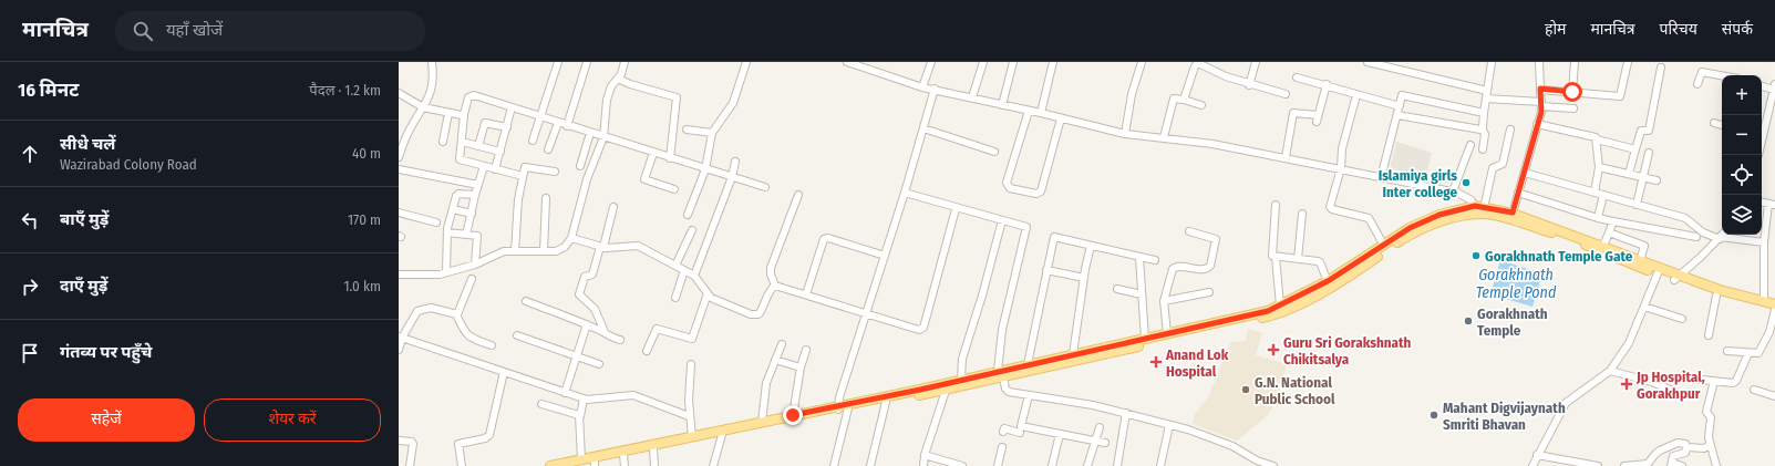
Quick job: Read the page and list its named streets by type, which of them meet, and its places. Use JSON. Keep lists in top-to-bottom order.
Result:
{
  "water": ["Gorakhnath Temple Pond"],
  "places": {
    "other": [
      "Islamiya girls Inter college",
      "Gorakhnath Temple Gate",
      "Gorakhnath Temple",
      "G.N. National Public School",
      "Mahant Digvijaynath Smriti Bhavan"
    ],
    "health": ["Guru Sri Gorakshnath Chikitsalya", "Anand Lok Hospital", "Jp Hospital, Gorakhpur"]
  },
  "page": {
    "header": "मानचित्र",
    "search": "यहाँ खोजें",
    "nav": [
      "होम",
      "मानचित्र",
      "परिचय",
      "संपर्क"
    ],
    "heading": ["16 मिनट", "पैदल · 1.2 km"],
    "map_buttons": ["+", "−"],
    "list": [
      ["सीधे चलें", "Wazirabad Colony Road", "40 m"],
      ["बाएँ मुड़ें", "170 m"],
      ["दाएँ मुड़ें", "1.0 km"],
      "गंतव्य पर पहुँचे"
    ],
    "buttons": ["सहेजें", "शेयर करें"]
  }
}
